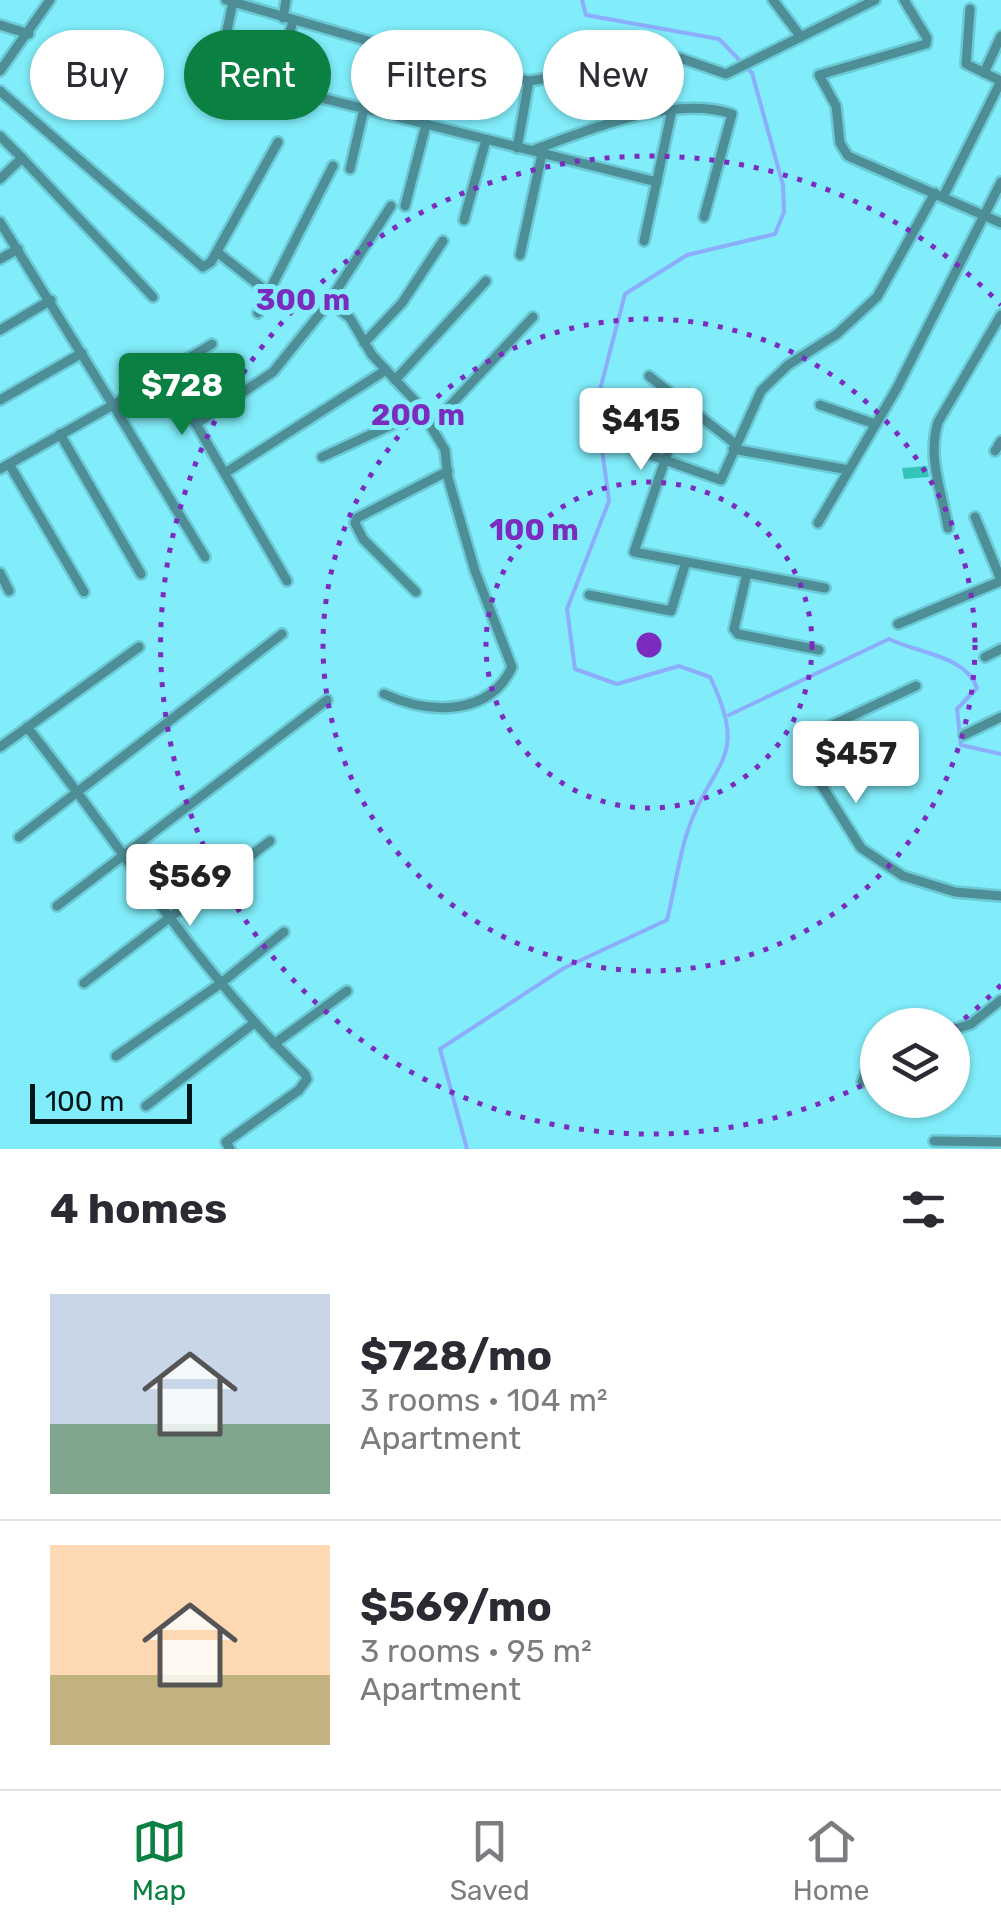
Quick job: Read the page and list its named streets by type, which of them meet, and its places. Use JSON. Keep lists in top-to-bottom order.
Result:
{
  "scale_bar": "100 m",
  "page": {
    "chip": [
      "Buy",
      "Rent",
      "Filters",
      "New"
    ],
    "price": [
      "$728",
      "$415",
      "$457",
      "$569"
    ],
    "scale": "100 m",
    "heading": "4 homes",
    "list": [
      {
        "name": "$728/mo",
        "note": "3 rooms · 104 m² · Apartment"
      },
      {
        "name": "$569/mo",
        "note": "3 rooms · 95 m² · Apartment"
      }
    ],
    "tabs": ["Map", "Saved", "Home"]
  },
  "rings": ["300 m", "200 m", "100 m"]
}
